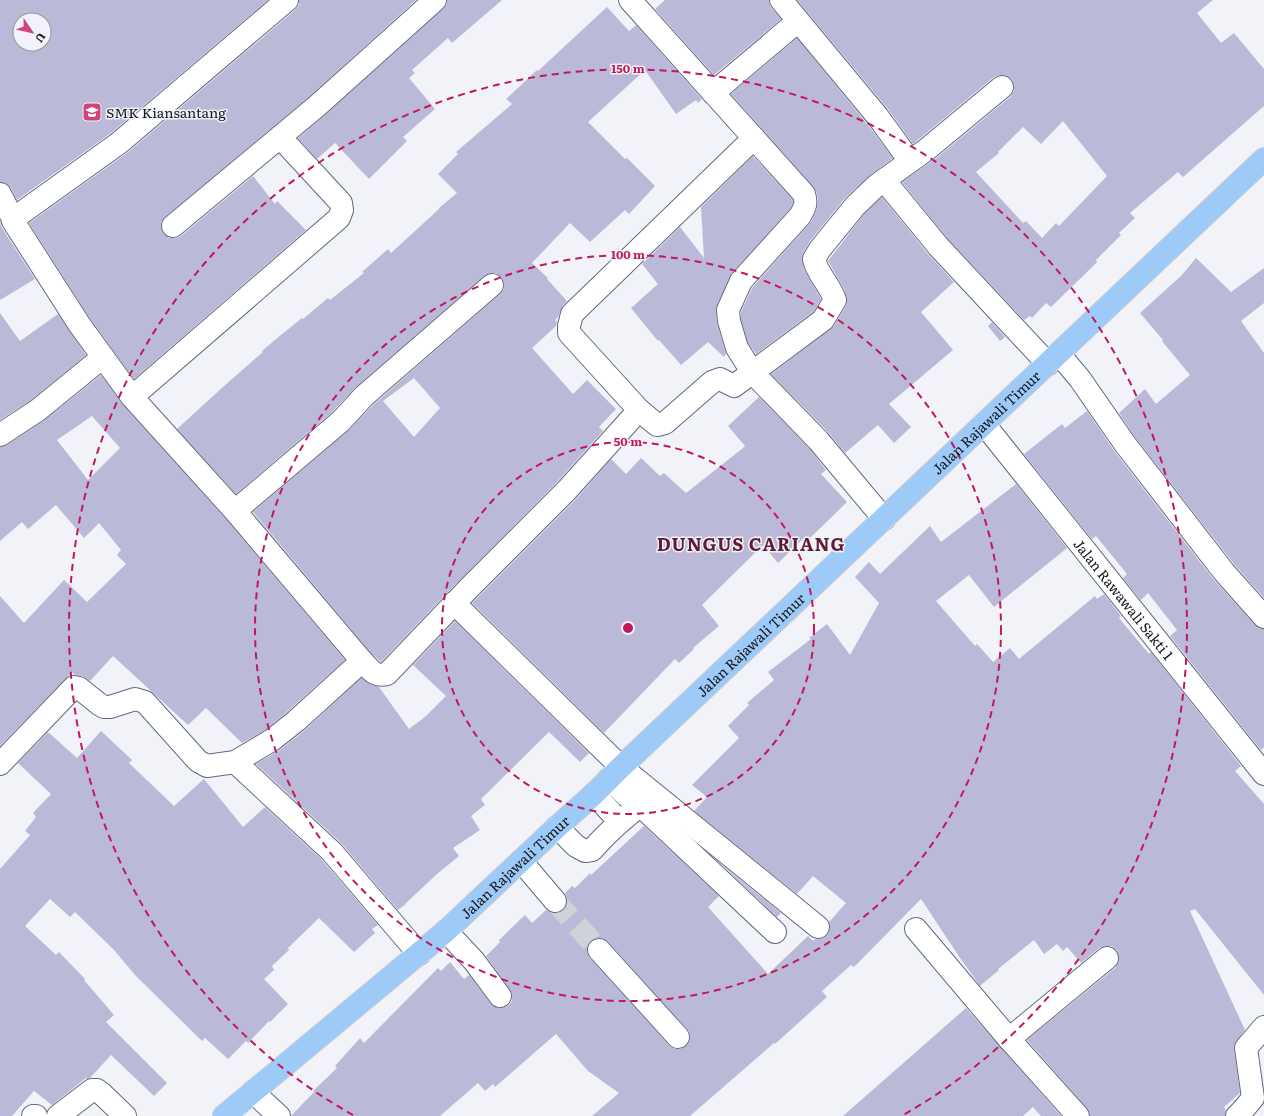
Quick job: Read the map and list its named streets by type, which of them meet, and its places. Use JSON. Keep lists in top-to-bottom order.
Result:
{
  "streets": {
    "main road": ["Jalan Rajawali Timur"],
    "street": ["Jalan Rawawali Sakti 1"]
  },
  "crossings": [
    ["Jalan Rajawali Timur", "Jalan Rawawali Sakti 1"]
  ],
  "districts": ["DUNGUS CARIANG"],
  "places": {
    "school or university": ["SMK Kiansantang"]
  },
  "north": "bottom right",
  "rings": ["150 m", "100 m", "50 m"]
}
